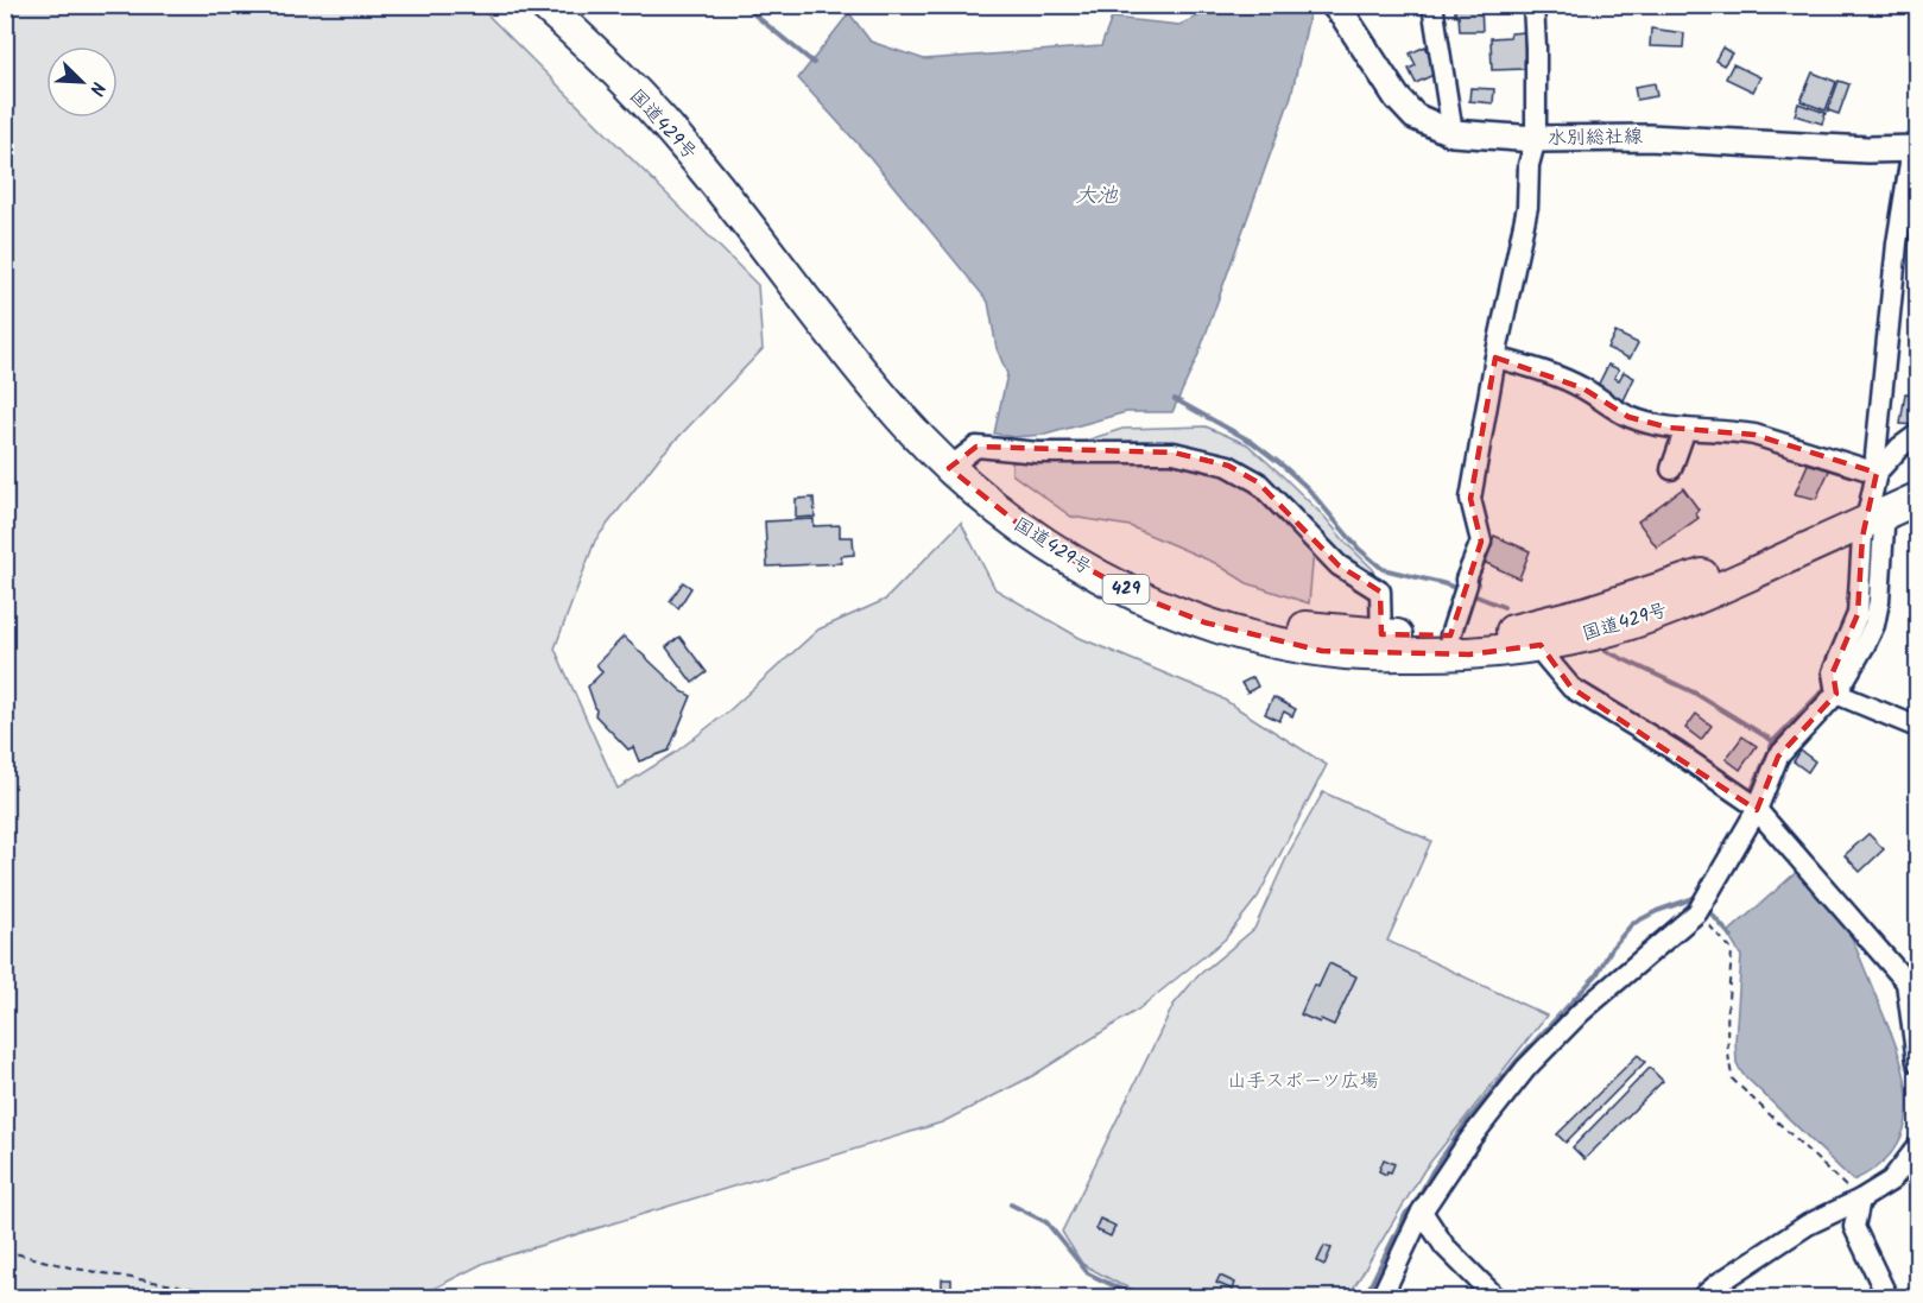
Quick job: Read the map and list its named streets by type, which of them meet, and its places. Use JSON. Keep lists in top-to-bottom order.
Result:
{
  "streets": {
    "highway": ["国道429号", "429"],
    "main road": ["水別総社線"]
  },
  "water": ["大池"],
  "parks": ["山手スポーツ広場"],
  "north": "bottom right"
}
